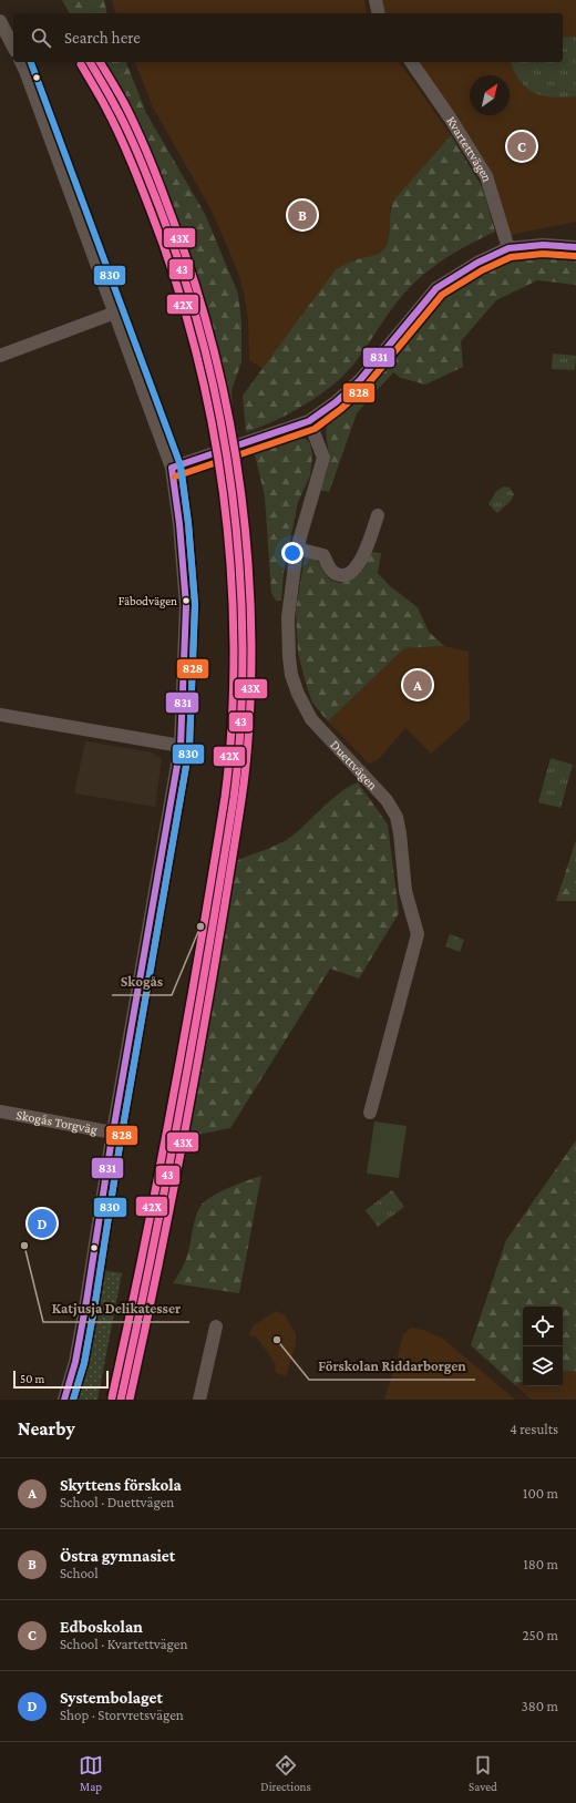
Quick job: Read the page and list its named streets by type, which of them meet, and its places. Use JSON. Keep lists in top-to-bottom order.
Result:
{
  "streets": {
    "street": ["Kvartettvägen", "Duettvägen", "Skogås Torgväg"]
  },
  "places": [
    "Fäbodvägen",
    "Skogås",
    "Katjusja Delikatesser",
    "Förskolan Riddarborgen"
  ],
  "lines": [
    "transit line 43",
    "transit line 43X",
    "transit line 830",
    "transit line 42X",
    "transit line 831",
    "transit line 828"
  ],
  "scale_bar": "50 m",
  "north": "top right",
  "page": {
    "search": "Search here",
    "pins": [
      "C",
      "B",
      "A",
      "D"
    ],
    "scale": "50 m",
    "heading": ["Nearby", "4 results"],
    "list": [
      {
        "mark": "A",
        "name": "Skyttens förskola",
        "note": "School · Duettvägen",
        "value": "100 m"
      },
      {
        "mark": "B",
        "name": "Östra gymnasiet",
        "note": "School",
        "value": "180 m"
      },
      {
        "mark": "C",
        "name": "Edboskolan",
        "note": "School · Kvartettvägen",
        "value": "250 m"
      },
      {
        "mark": "D",
        "name": "Systembolaget",
        "note": "Shop · Storvretsvägen",
        "value": "380 m"
      }
    ],
    "nav": ["Map", "Directions", "Saved"]
  }
}
